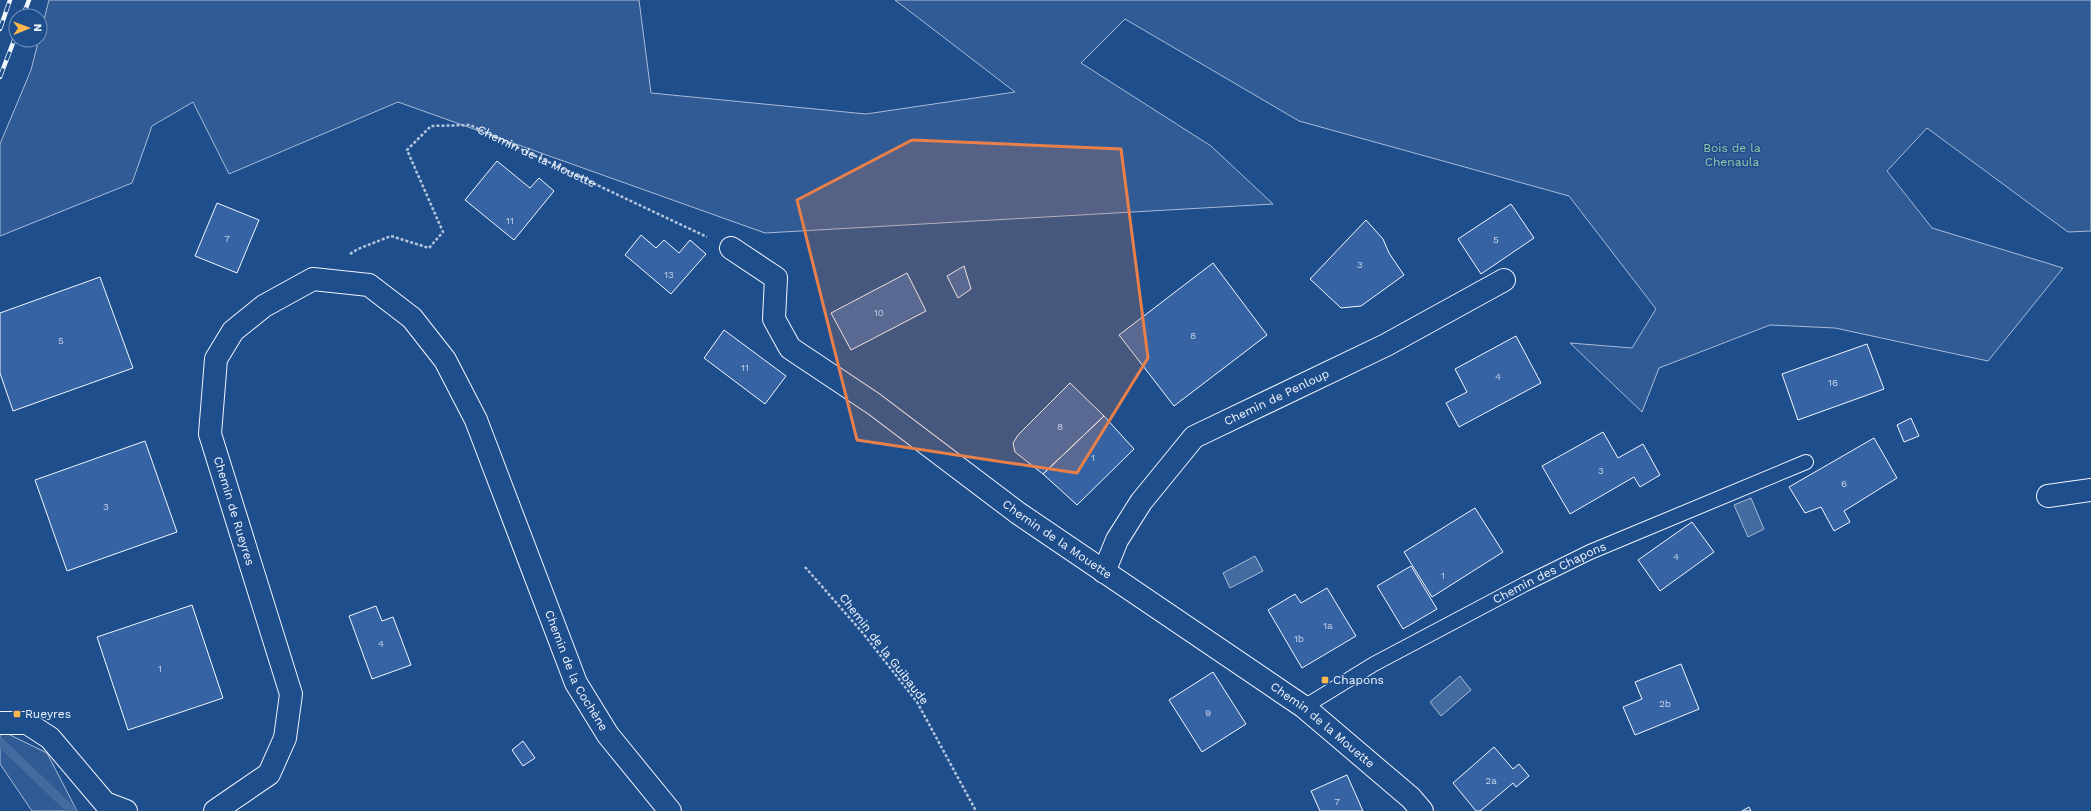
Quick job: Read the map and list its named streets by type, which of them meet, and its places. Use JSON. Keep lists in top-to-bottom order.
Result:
{
  "streets": {
    "street": [
      "Chemin de la Mouette",
      "Chemin de Penloup",
      "Chemin de Rueyres",
      "Chemin de la Cochène"
    ],
    "lane": ["Chemin des Chapons"],
    "path": ["Chemin de la Guibaude"]
  },
  "crossings": [
    ["Chemin de la Mouette", "Chemin de Penloup"],
    ["Chemin de la Mouette", "Chemin de Rueyres"],
    ["Chemin de la Mouette", "Chemin des Chapons"],
    ["Chemin de la Mouette", "Chemin de la Cochène"],
    ["Chemin de Rueyres", "Chemin de la Cochène"]
  ],
  "parks": ["Bois de la Chenaula"],
  "places": {
    "transit": ["Chapons", "Rueyres"]
  },
  "house_numbers": [
    "11",
    "7",
    "5",
    "3",
    "13",
    "10",
    "8",
    "5",
    "11",
    "4",
    "16",
    "8",
    "1",
    "3",
    "6",
    "3",
    "4",
    "1",
    "1a",
    "1b",
    "4",
    "1",
    "2b",
    "9",
    "2a",
    "7"
  ],
  "north": "right"
}
